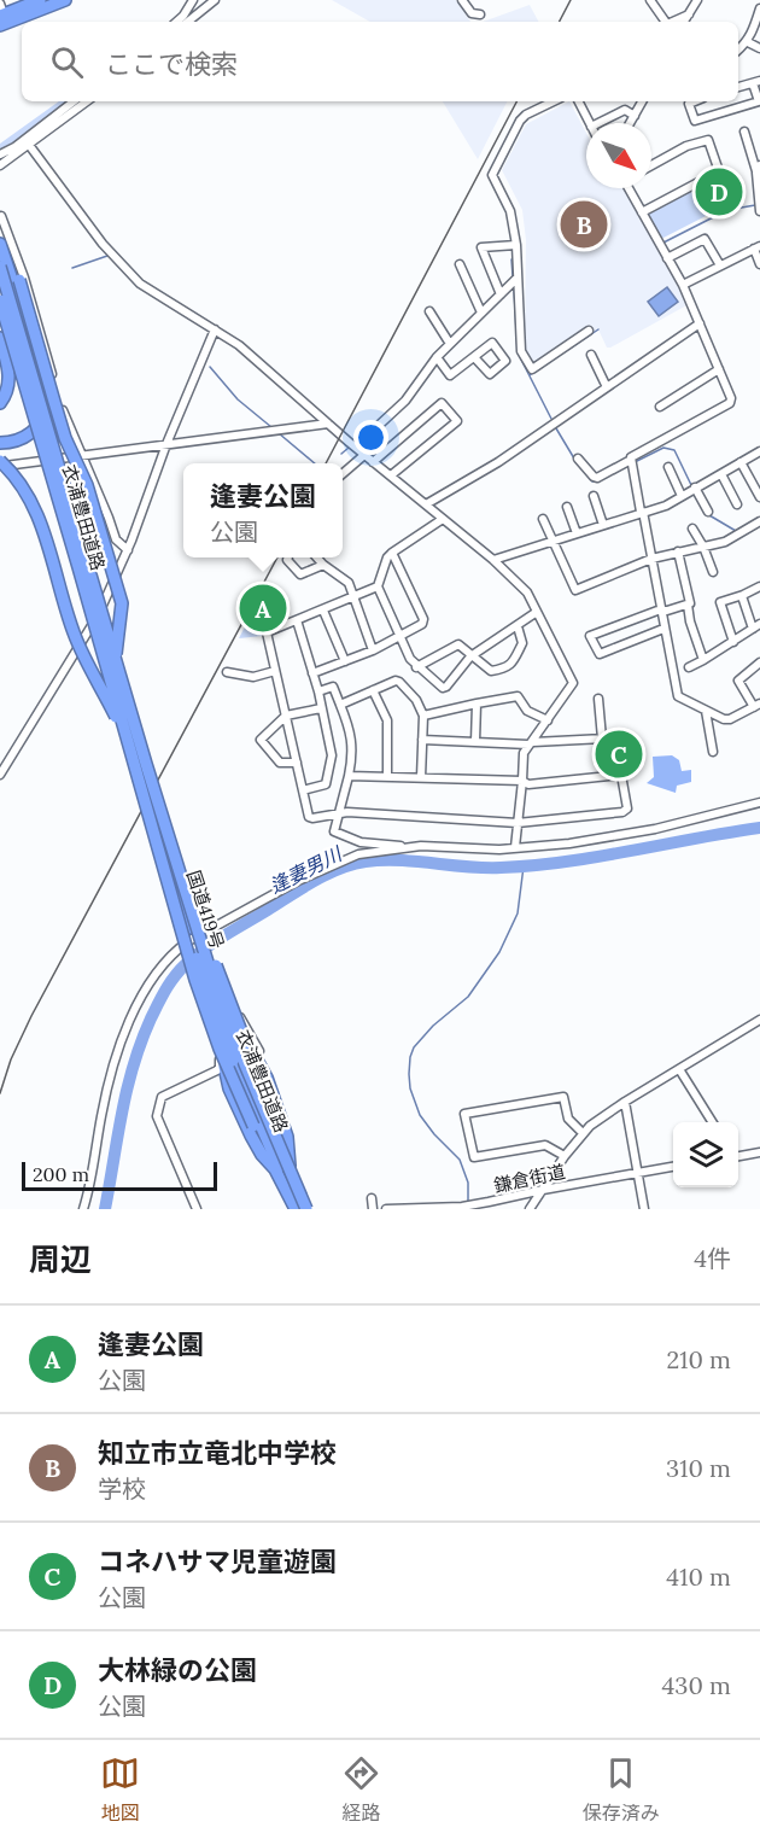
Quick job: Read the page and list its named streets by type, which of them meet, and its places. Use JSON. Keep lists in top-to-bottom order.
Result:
{
  "streets": {
    "highway": ["衣浦豊田道路", "国道419号"],
    "street": ["鎌倉街道"]
  },
  "crossings": [
    ["衣浦豊田道路", "国道419号"]
  ],
  "water": ["逢妻男川"],
  "scale_bar": "200 m",
  "north": "bottom right",
  "page": {
    "search": "ここで検索",
    "pins": [
      "D",
      "B",
      "A",
      "C"
    ],
    "popup": ["逢妻公園", "公園"],
    "scale": "200 m",
    "heading": ["周辺", "4件"],
    "list": [
      {
        "mark": "A",
        "name": "逢妻公園",
        "note": "公園",
        "value": "210 m"
      },
      {
        "mark": "B",
        "name": "知立市立竜北中学校",
        "note": "学校",
        "value": "310 m"
      },
      {
        "mark": "C",
        "name": "コネハサマ児童遊園",
        "note": "公園",
        "value": "410 m"
      },
      {
        "mark": "D",
        "name": "大林緑の公園",
        "note": "公園",
        "value": "430 m"
      }
    ],
    "nav": ["地図", "経路", "保存済み"]
  }
}
